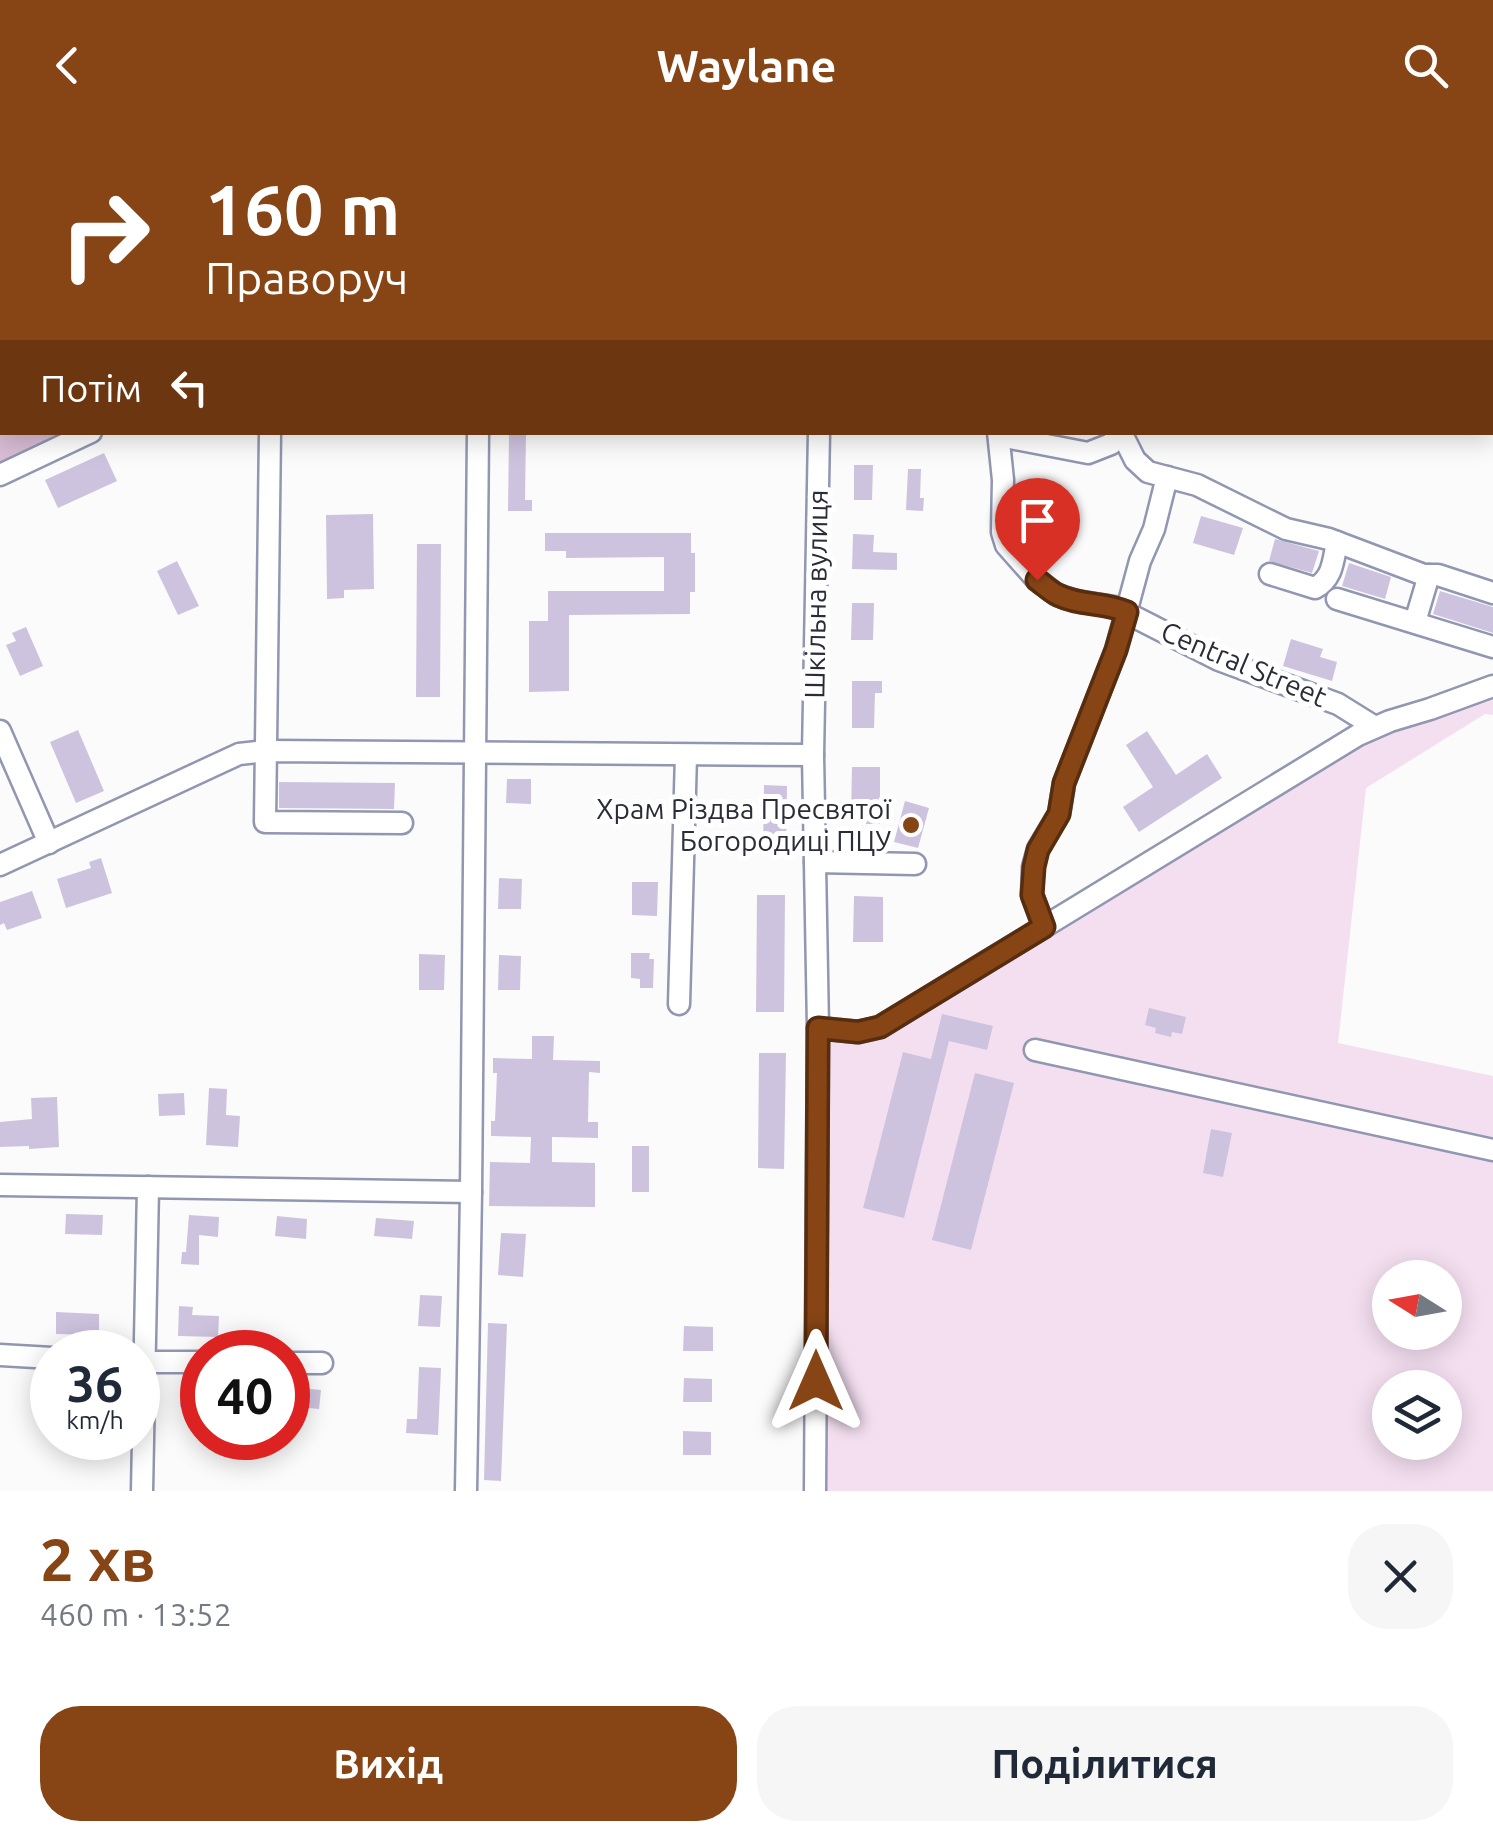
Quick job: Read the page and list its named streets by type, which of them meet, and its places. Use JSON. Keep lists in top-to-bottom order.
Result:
{
  "streets": {
    "street": ["Шкільна вулиця", "Central Street"]
  },
  "places": ["Храм Різдва Пресвятої Богородиці ПЦУ"],
  "north": "left",
  "page": {
    "header": "Waylane",
    "turn": ["160 m", "Праворуч"],
    "then": "Потім",
    "speed": "36 km/h",
    "limit": "40",
    "heading": ["2 хв", "460 m · 13:52"],
    "buttons": ["Вихід", "Поділитися"]
  }
}
